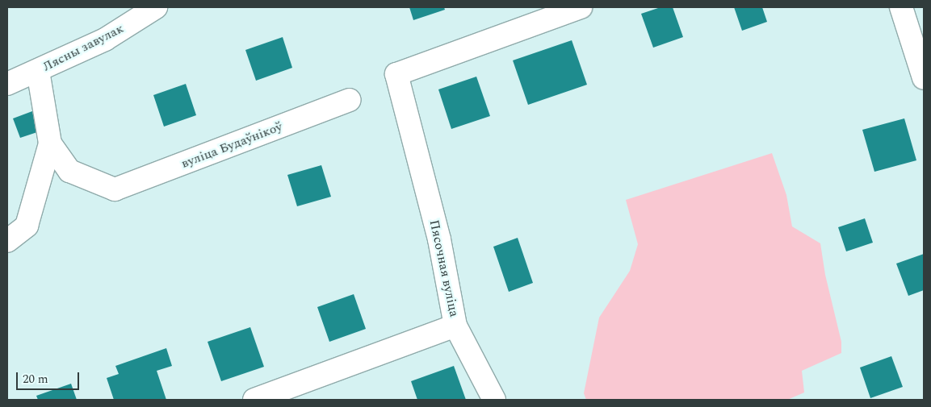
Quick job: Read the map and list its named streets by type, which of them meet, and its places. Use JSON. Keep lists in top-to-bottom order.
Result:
{
  "streets": {
    "street": ["Лясны завулак", "вуліца Будаўнікоў", "Пясочная вуліца"]
  },
  "scale_bar": "20 m"
}
